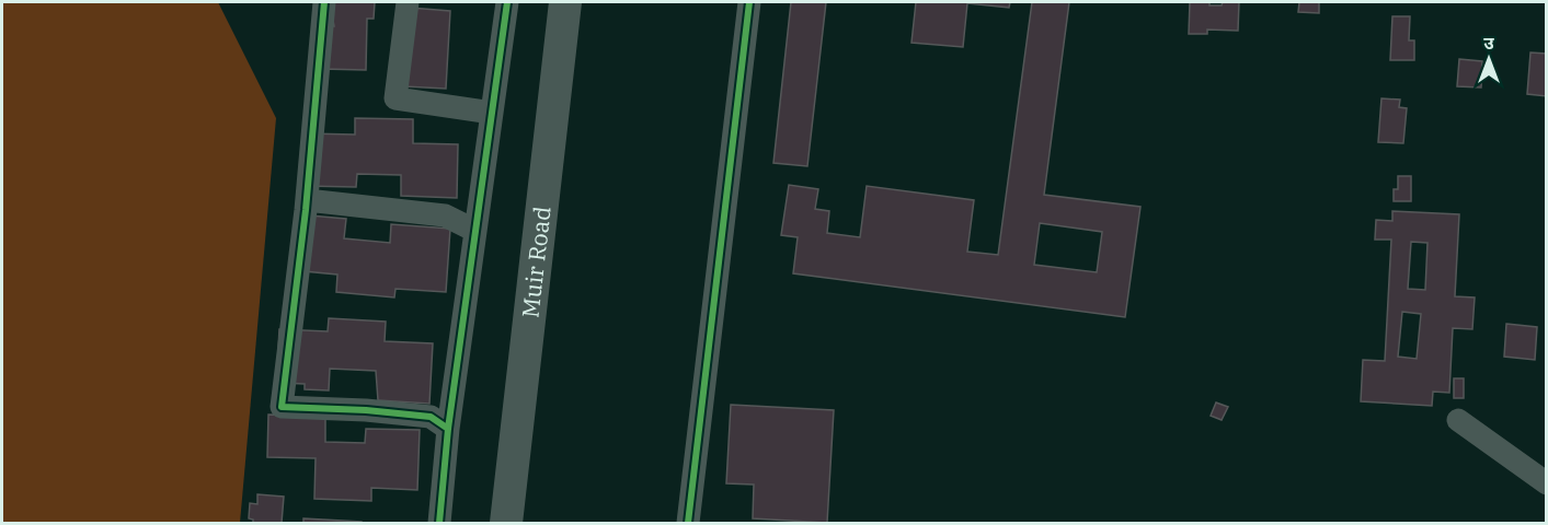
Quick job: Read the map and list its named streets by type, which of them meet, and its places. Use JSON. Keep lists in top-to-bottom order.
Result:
{
  "streets": {
    "main road": ["Muir Road"]
  },
  "north": "top"
}
